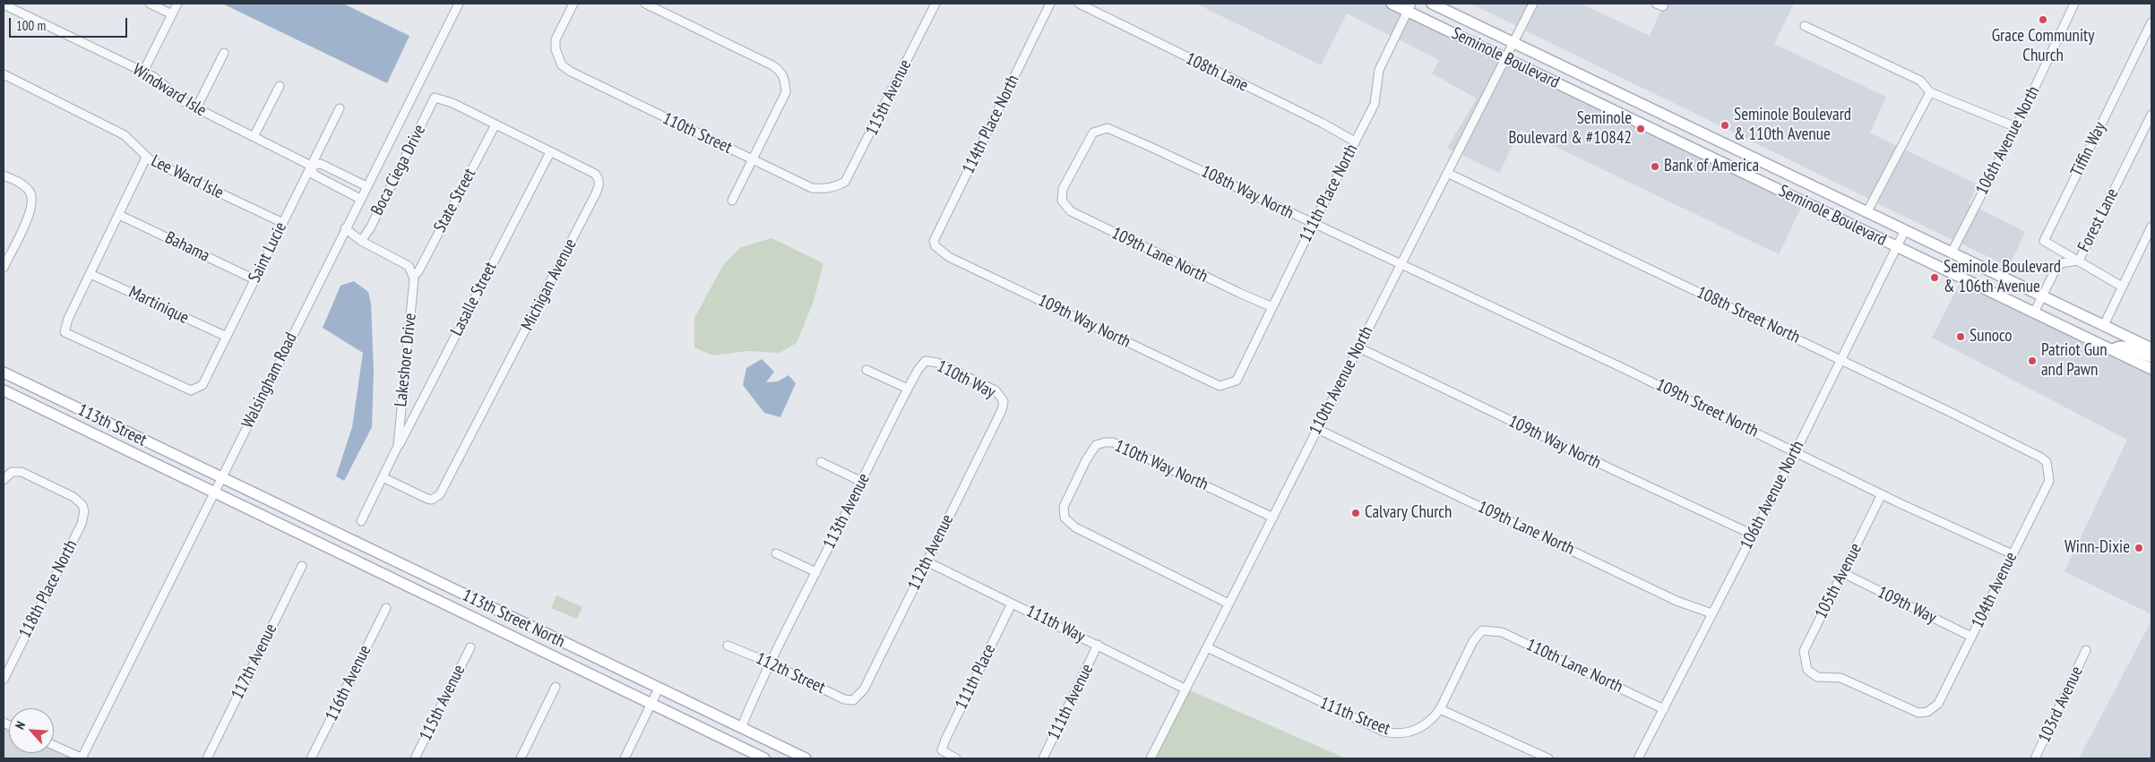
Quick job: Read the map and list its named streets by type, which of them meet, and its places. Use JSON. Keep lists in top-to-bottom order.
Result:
{
  "streets": {
    "main road": ["Seminole Boulevard", "113th Street", "113th Street North"],
    "street": [
      "108th Lane",
      "Windward Isle",
      "115th Avenue",
      "114th Place North",
      "110th Street",
      "106th Avenue North",
      "Tiffin Way",
      "Boca Ciega Drive",
      "Lee Ward Isle",
      "108th Way North",
      "111th Place North",
      "State Street",
      "Forest Lane",
      "Bahama",
      "Saint Lucie",
      "109th Lane North",
      "Michigan Avenue",
      "Lasalle Street",
      "Martinique",
      "108th Street North",
      "109th Way North",
      "Lakeshore Drive",
      "110th Way",
      "Walsingham Road",
      "110th Avenue North",
      "109th Street North",
      "110th Way North",
      "113th Avenue",
      "112th Avenue",
      "105th Avenue",
      "118th Place North",
      "104th Avenue",
      "109th Way",
      "111th Way",
      "117th Avenue",
      "110th Lane North",
      "112th Street",
      "111th Place",
      "116th Avenue",
      "111th Avenue",
      "103rd Avenue",
      "111th Street"
    ]
  },
  "crossings": [
    ["Seminole Boulevard", "106th Avenue North"],
    ["Seminole Boulevard", "111th Place North"],
    ["Seminole Boulevard", "Forest Lane"],
    ["Seminole Boulevard", "110th Avenue North"],
    ["108th Lane", "111th Place North"],
    ["Windward Isle", "Saint Lucie"],
    ["115th Avenue", "110th Street"],
    ["114th Place North", "109th Way North"],
    ["106th Avenue North", "109th Lane North"],
    ["106th Avenue North", "108th Street North"],
    ["106th Avenue North", "109th Way North"],
    ["106th Avenue North", "109th Street North"],
    ["106th Avenue North", "110th Lane North"],
    ["Tiffin Way", "Forest Lane"],
    ["Boca Ciega Drive", "Michigan Avenue"],
    ["Lee Ward Isle", "Saint Lucie"],
    ["108th Way North", "111th Place North"],
    ["108th Way North", "109th Lane North"],
    ["108th Way North", "110th Avenue North"],
    ["108th Way North", "109th Street North"],
    ["111th Place North", "109th Lane North"],
    ["111th Place North", "109th Way North"],
    ["State Street", "Michigan Avenue"],
    ["State Street", "Lakeshore Drive"],
    ["Bahama", "Saint Lucie"],
    ["Saint Lucie", "Martinique"],
    ["109th Lane North", "110th Avenue North"],
    ["Michigan Avenue", "Lasalle Street"],
    ["Michigan Avenue", "Lakeshore Drive"],
    ["Lasalle Street", "Lakeshore Drive"],
    ["108th Street North", "110th Avenue North"],
    ["108th Street North", "104th Avenue"],
    ["109th Way North", "110th Avenue North"],
    ["110th Way", "113th Avenue"],
    ["110th Way", "112th Avenue"],
    ["Walsingham Road", "113th Street"],
    ["Walsingham Road", "113th Street North"],
    ["110th Avenue North", "109th Street North"],
    ["110th Avenue North", "110th Way North"],
    ["110th Avenue North", "111th Way"],
    ["110th Avenue North", "111th Street"],
    ["109th Street North", "105th Avenue"],
    ["109th Street North", "104th Avenue"],
    ["113th Street", "113th Street North"],
    ["113th Avenue", "113th Street North"],
    ["113th Avenue", "112th Street"],
    ["112th Avenue", "111th Way"],
    ["112th Avenue", "112th Street"],
    ["105th Avenue", "104th Avenue"],
    ["105th Avenue", "109th Way"],
    ["104th Avenue", "109th Way"],
    ["111th Way", "111th Place"],
    ["111th Way", "111th Avenue"],
    ["110th Lane North", "111th Street"]
  ],
  "places": [
    "Grace Community Church",
    "Seminole Boulevard & 110th Avenue",
    "Seminole Boulevard & #10842",
    "Bank of America",
    "Seminole Boulevard & 106th Avenue",
    "Sunoco",
    "Patriot Gun and Pawn",
    "Calvary Church",
    "Winn-Dixie"
  ],
  "scale_bar": "100 m",
  "north": "top left"
}
